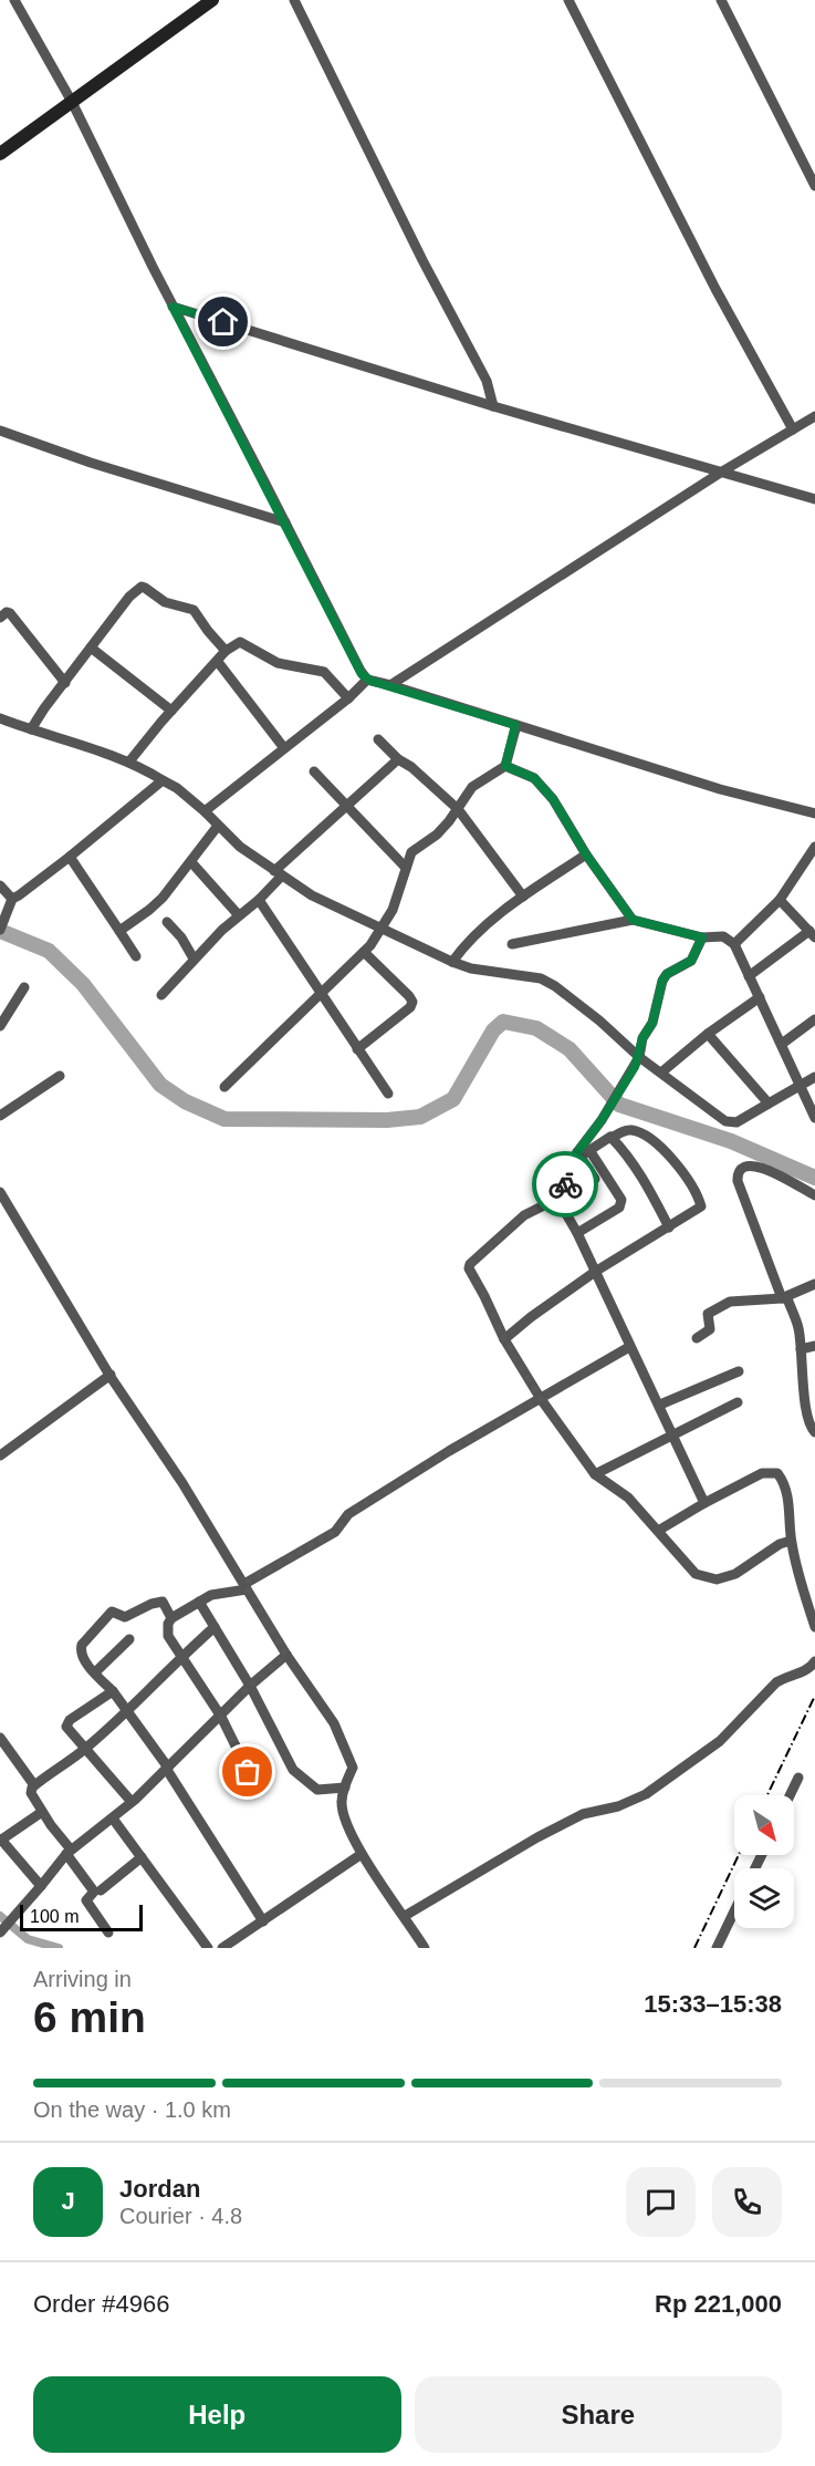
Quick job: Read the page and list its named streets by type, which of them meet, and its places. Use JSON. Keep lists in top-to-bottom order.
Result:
{
  "scale_bar": "100 m",
  "north": "bottom right",
  "page": {
    "scale": "100 m",
    "heading": ["6 min", "Arriving in", "15:33–15:38"],
    "panel": [
      "Jordan",
      "Courier · 4.8",
      "Order #4966",
      "Rp 221,000"
    ],
    "bar": "On the way · 1.0 km",
    "round": "J",
    "buttons": ["Help", "Share"]
  }
}
